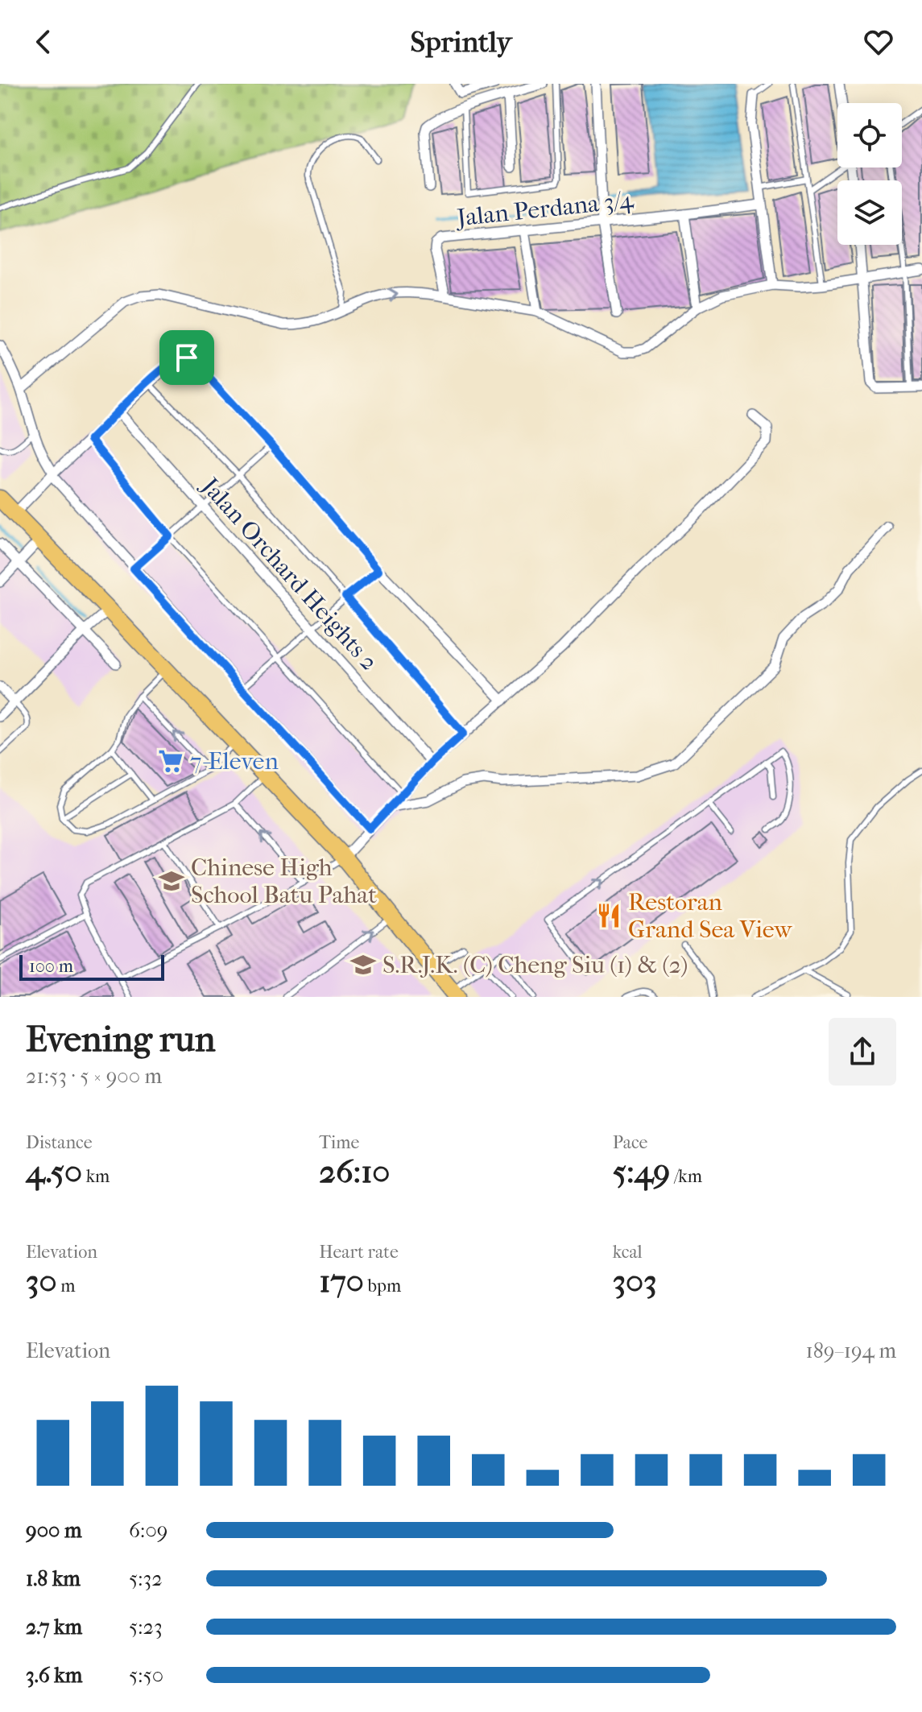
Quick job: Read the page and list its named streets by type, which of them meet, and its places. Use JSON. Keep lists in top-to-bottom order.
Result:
{
  "streets": {
    "street": ["Jalan Perdana 3/4", "Jalan Orchard Heights 2"]
  },
  "places": {
    "supermarket": ["7-Eleven"],
    "school or university": ["Chinese High School Batu Pahat", "S.R.J.K. (C) Cheng Siu (1) & (2)"],
    "restaurant": ["Restoran Grand Sea View"]
  },
  "scale_bar": "100 m",
  "page": {
    "header": "Sprintly",
    "scale": "100 m",
    "heading": ["Evening run", "21:53 · 5 × 900 m"],
    "stats": [
      ["Distance", "4.50 km"],
      ["Time", "26:10"],
      ["Pace", "5:49 /km"],
      ["Elevation", "30 m"],
      ["Heart rate", "170 bpm"],
      ["kcal", "303"]
    ],
    "chart": ["Elevation", "189–194 m"],
    "list": [
      {
        "name": "900 m",
        "note": "6:09"
      },
      {
        "name": "1.8 km",
        "note": "5:32"
      },
      {
        "name": "2.7 km",
        "note": "5:23"
      },
      {
        "name": "3.6 km",
        "note": "5:50"
      }
    ]
  }
}
